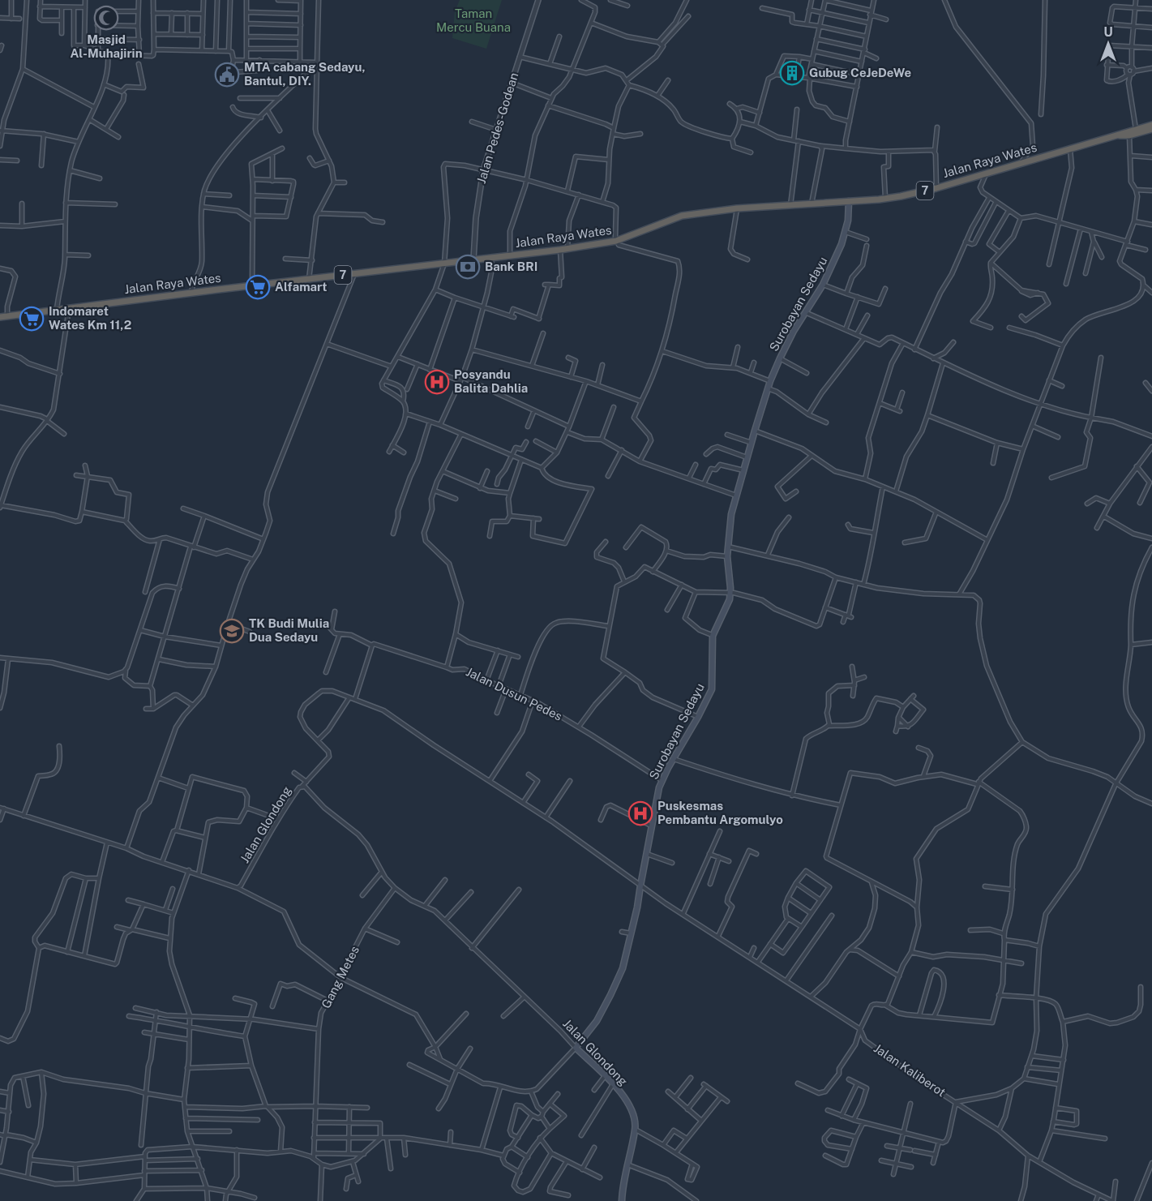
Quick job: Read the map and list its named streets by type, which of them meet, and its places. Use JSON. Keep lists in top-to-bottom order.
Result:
{
  "streets": {
    "highway": ["Jalan Raya Wates", "7"],
    "main road": ["Surobayan Sedayu", "Jalan Glondong"],
    "street": [
      "Jalan Pedes-Godean",
      "Jalan Dusun Pedes",
      "Gang Metes",
      "Jalan Kaliberot"
    ]
  },
  "crossings": [
    ["Jalan Pedes-Godean", "Jalan Raya Wates"],
    ["Jalan Raya Wates", "Surobayan Sedayu"],
    ["Surobayan Sedayu", "Jalan Dusun Pedes"],
    ["Surobayan Sedayu", "Jalan Glondong"],
    ["Surobayan Sedayu", "Jalan Kaliberot"],
    ["Jalan Glondong", "Gang Metes"]
  ],
  "parks": ["Taman Mercu Buana"],
  "places": {
    "mosque": ["Masjid Al-Muhajirin"],
    "building": ["Gubug CeJeDeWe"],
    "public building": ["MTA cabang Sedayu, Bantul, DIY."],
    "bank": ["Bank BRI"],
    "supermarket": ["Alfamart", "Indomaret Wates Km 11,2"],
    "hospital": ["Posyandu Balita Dahlia", "Puskesmas Pembantu Argomulyo"],
    "school or university": ["TK Budi Mulia Dua Sedayu"]
  },
  "north": "top"
}
